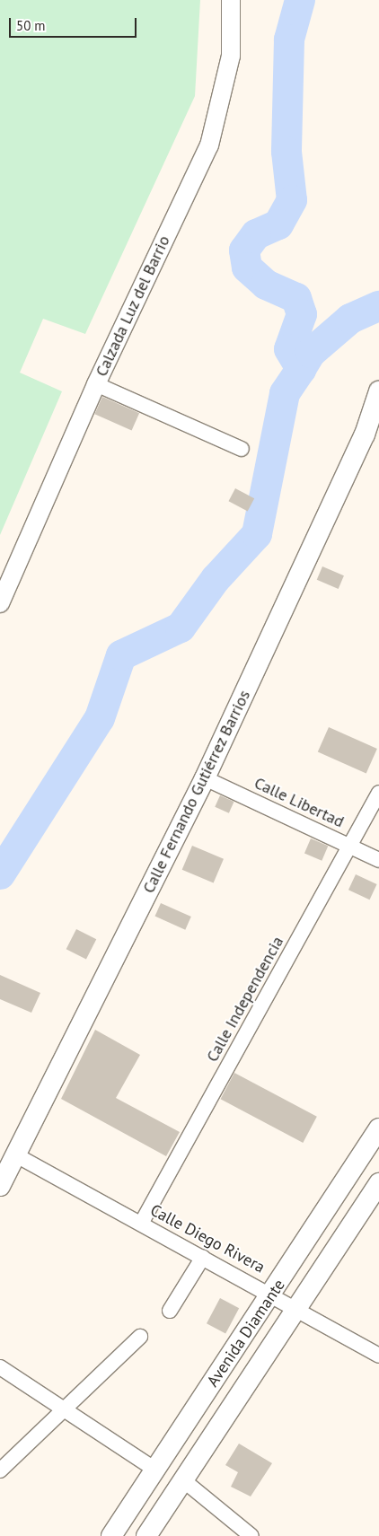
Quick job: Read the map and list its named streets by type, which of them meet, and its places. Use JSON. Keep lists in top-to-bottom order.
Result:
{
  "streets": {
    "main road": ["Calle Fernando Gutiérrez Barrios", "Avenida Diamante"],
    "street": [
      "Calzada Luz del Barrio",
      "Calle Libertad",
      "Calle Independencia",
      "Calle Diego Rivera"
    ]
  },
  "crossings": [
    ["Calle Fernando Gutiérrez Barrios", "Calle Libertad"],
    ["Calle Fernando Gutiérrez Barrios", "Calle Diego Rivera"],
    ["Calle Libertad", "Calle Independencia"],
    ["Calle Independencia", "Calle Diego Rivera"],
    ["Calle Diego Rivera", "Avenida Diamante"]
  ],
  "scale_bar": "50 m"
}
